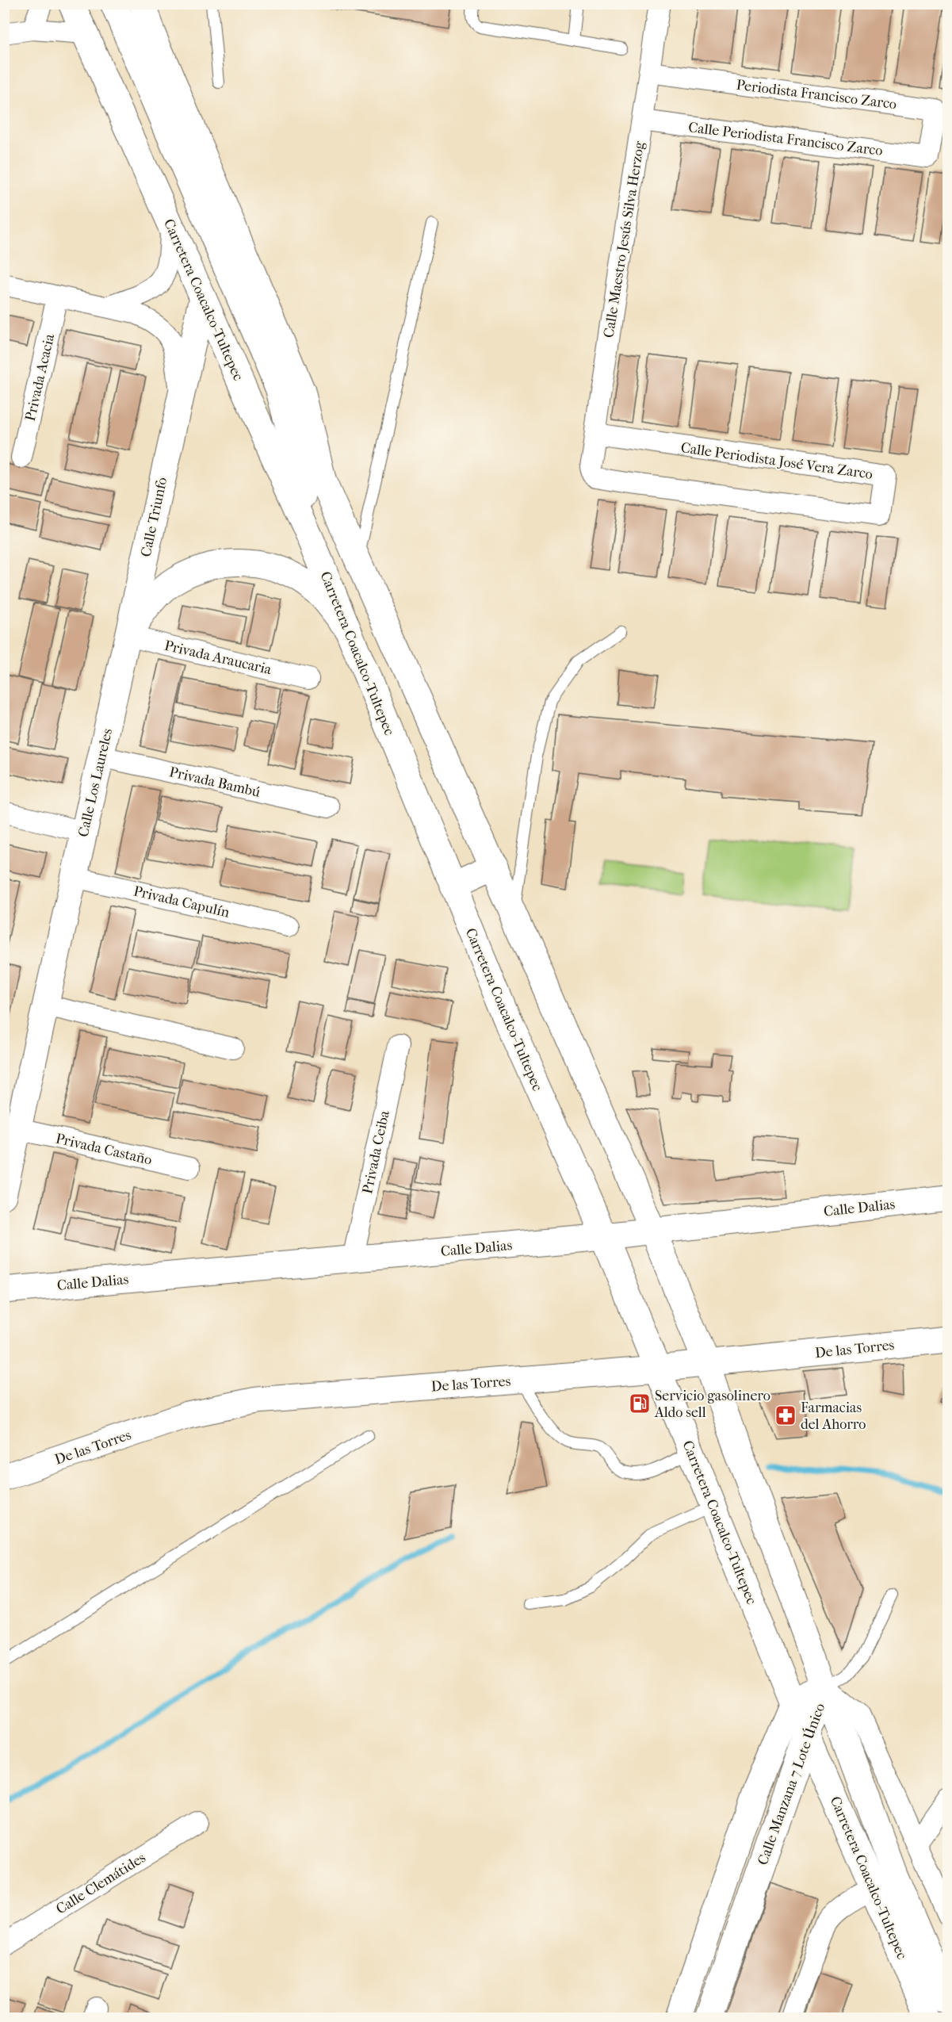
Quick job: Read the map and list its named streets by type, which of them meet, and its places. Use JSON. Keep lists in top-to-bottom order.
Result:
{
  "streets": {
    "main road": [
      "Carretera Coacalco-Tultepec",
      "Calle Triunfo",
      "Calle Los Laureles",
      "Calle Dalias",
      "De las Torres",
      "Calle Manzana 7 Lote Único"
    ],
    "street": [
      "Periodista Francisco Zarco",
      "Calle Periodista Francisco Zarco",
      "Calle Maestro Jesús Silva Herzog",
      "Privada Acacia",
      "Calle Periodista José Vera Zarco",
      "Privada Araucaria",
      "Privada Bambú",
      "Privada Capulín",
      "Privada Castaño",
      "Privada Ceiba",
      "Calle Clemátides"
    ]
  },
  "crossings": [
    ["Periodista Francisco Zarco", "Calle Periodista Francisco Zarco"],
    ["Periodista Francisco Zarco", "Calle Maestro Jesús Silva Herzog"],
    ["Calle Periodista Francisco Zarco", "Calle Maestro Jesús Silva Herzog"],
    ["Calle Maestro Jesús Silva Herzog", "Calle Periodista José Vera Zarco"],
    ["Carretera Coacalco-Tultepec", "Calle Triunfo"],
    ["Carretera Coacalco-Tultepec", "Calle Los Laureles"],
    ["Carretera Coacalco-Tultepec", "Calle Dalias"],
    ["Carretera Coacalco-Tultepec", "De las Torres"],
    ["Carretera Coacalco-Tultepec", "Calle Manzana 7 Lote Único"],
    ["Privada Acacia", "Calle Triunfo"],
    ["Calle Triunfo", "Privada Araucaria"],
    ["Calle Triunfo", "Calle Los Laureles"],
    ["Privada Araucaria", "Calle Los Laureles"],
    ["Privada Bambú", "Calle Los Laureles"],
    ["Calle Los Laureles", "Privada Capulín"],
    ["Calle Los Laureles", "Privada Castaño"],
    ["Privada Ceiba", "Calle Dalias"]
  ],
  "places": {
    "fuel station": ["Servicio gasolinero Aldo sell"],
    "pharmacy": ["Farmacias del Ahorro"]
  }
}
